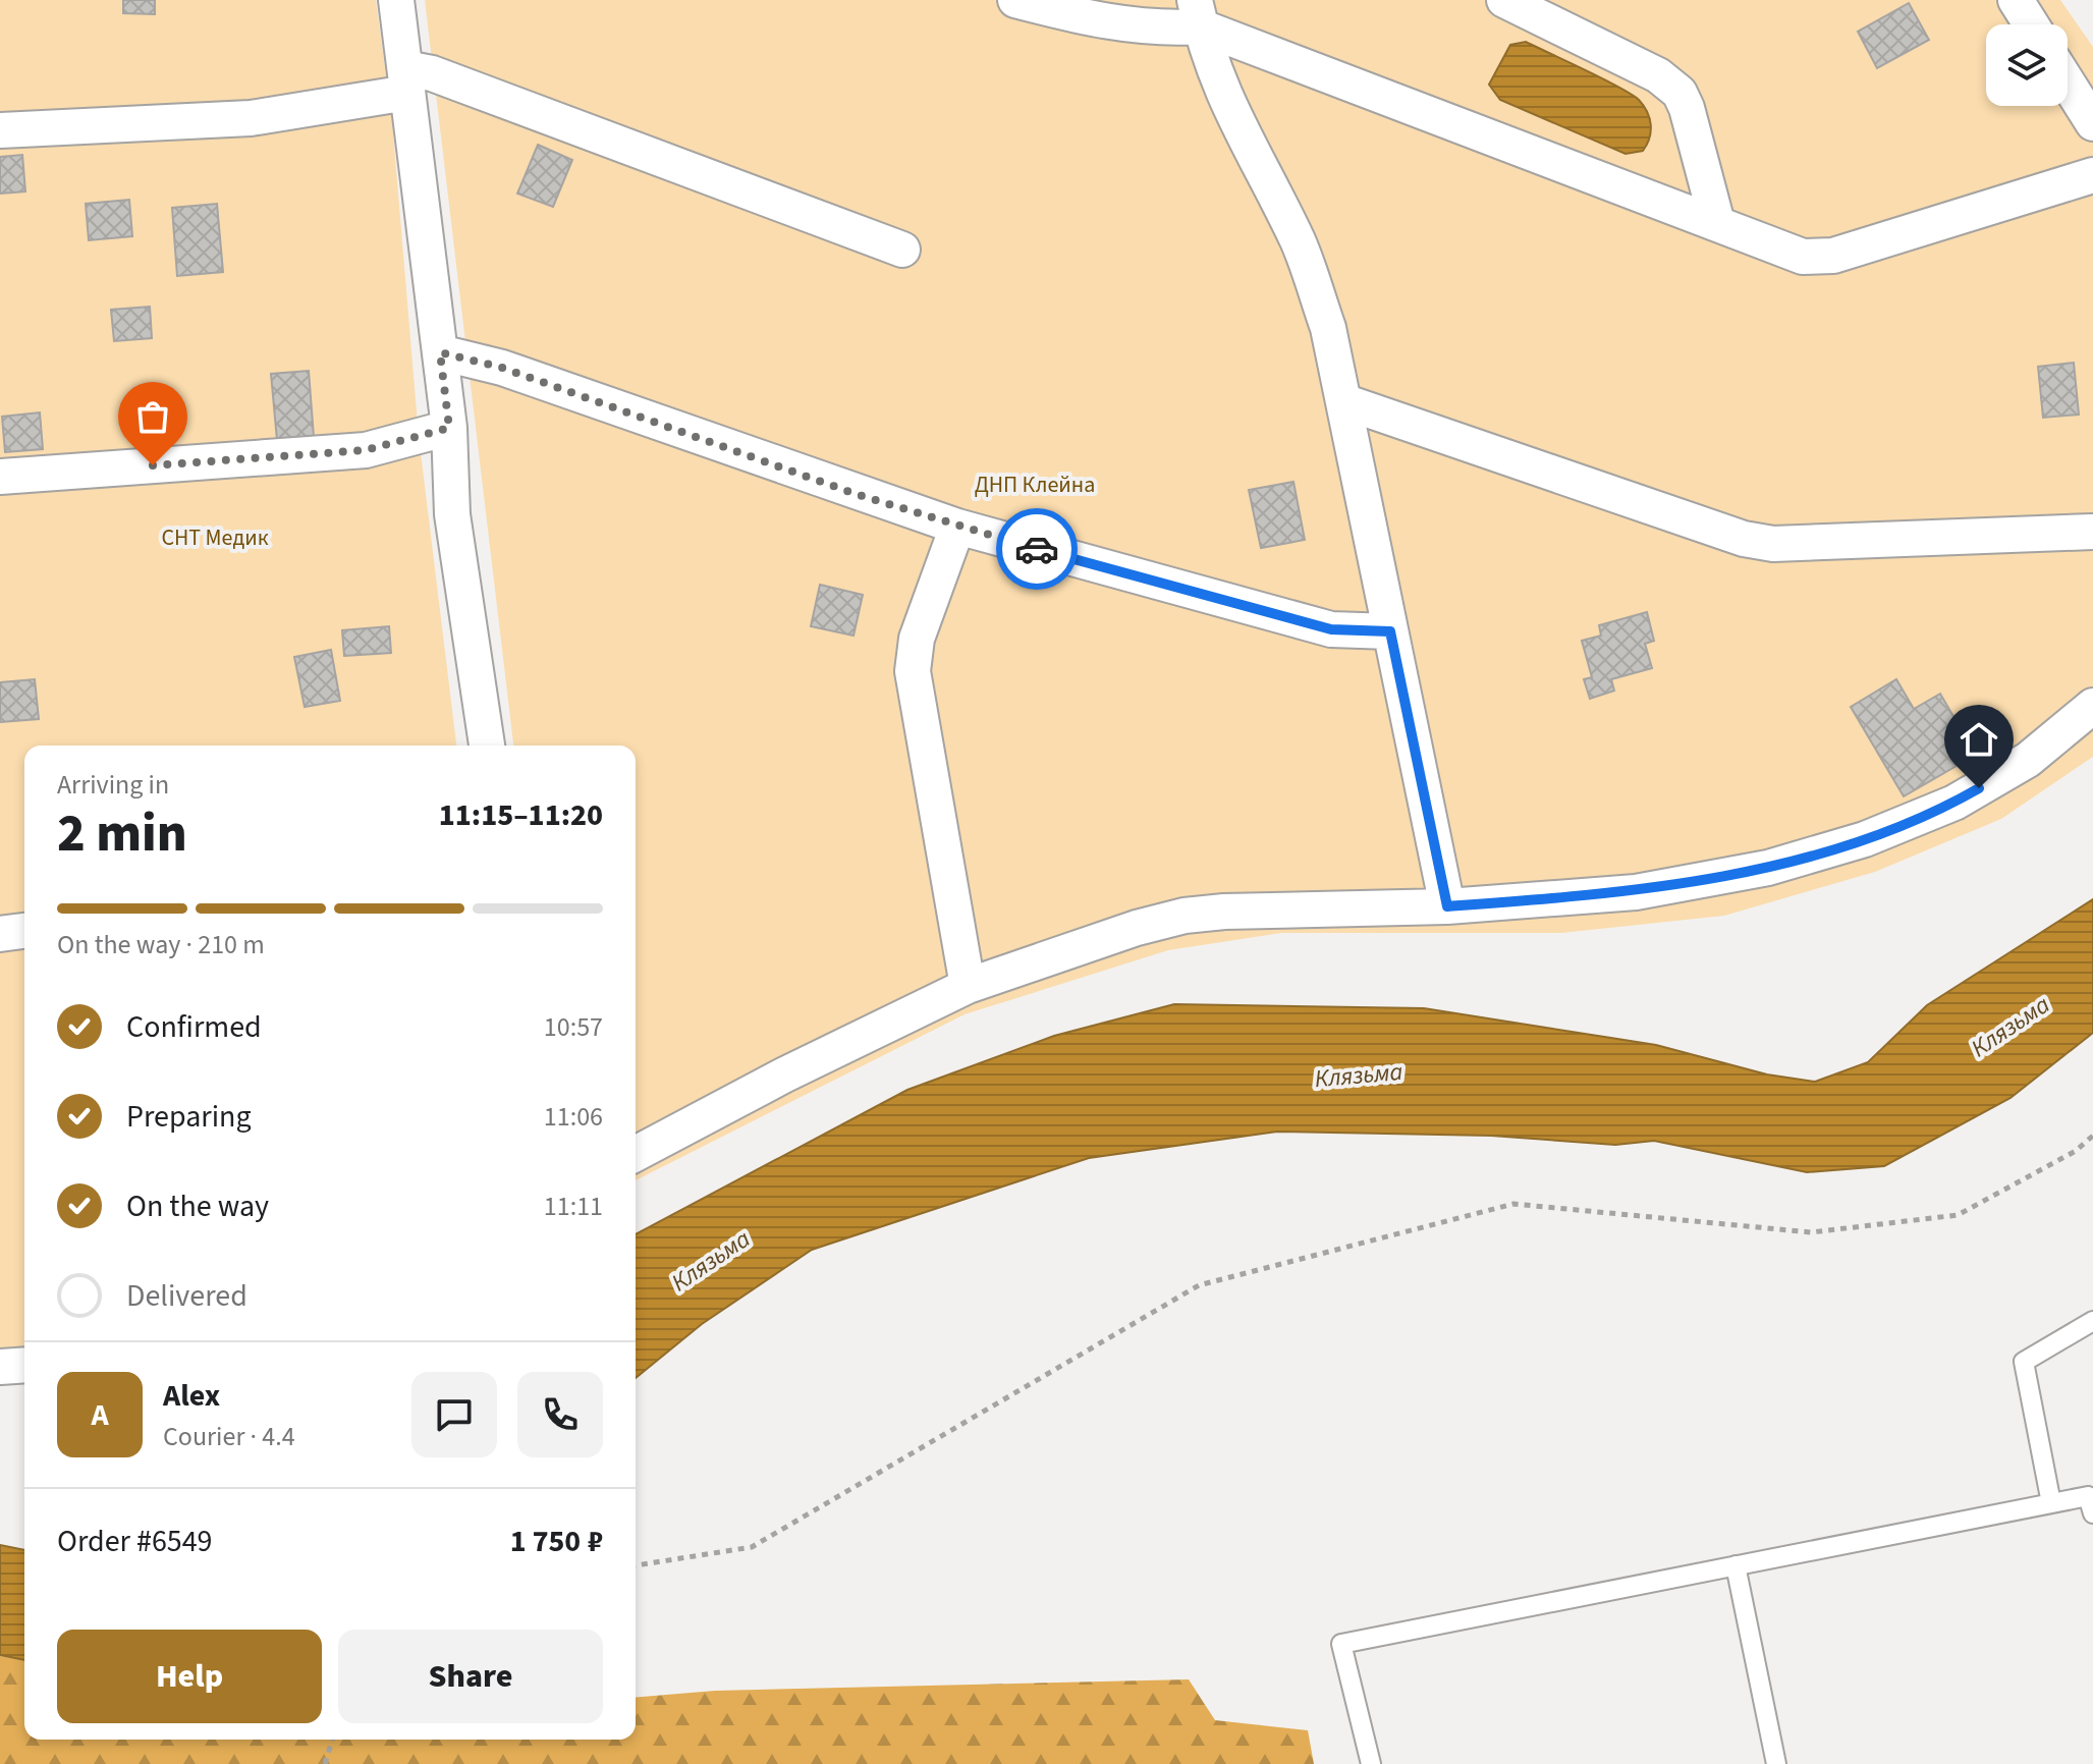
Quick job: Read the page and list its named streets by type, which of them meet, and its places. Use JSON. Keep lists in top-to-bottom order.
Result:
{
  "water": ["Клязьма"],
  "parks": ["ДНП Клейна", "СНТ Медик"],
  "page": {
    "heading": ["2 min", "Arriving in", "11:15–11:20"],
    "panel": [
      "Alex",
      "Courier · 4.4",
      "Order #6549",
      "1 750 ₽"
    ],
    "bar": "On the way · 210 m",
    "list": [
      ["Confirmed", "10:57"],
      ["Preparing", "11:06"],
      ["On the way", "11:11"],
      "Delivered"
    ],
    "round": "A",
    "buttons": ["Help", "Share"]
  }
}
